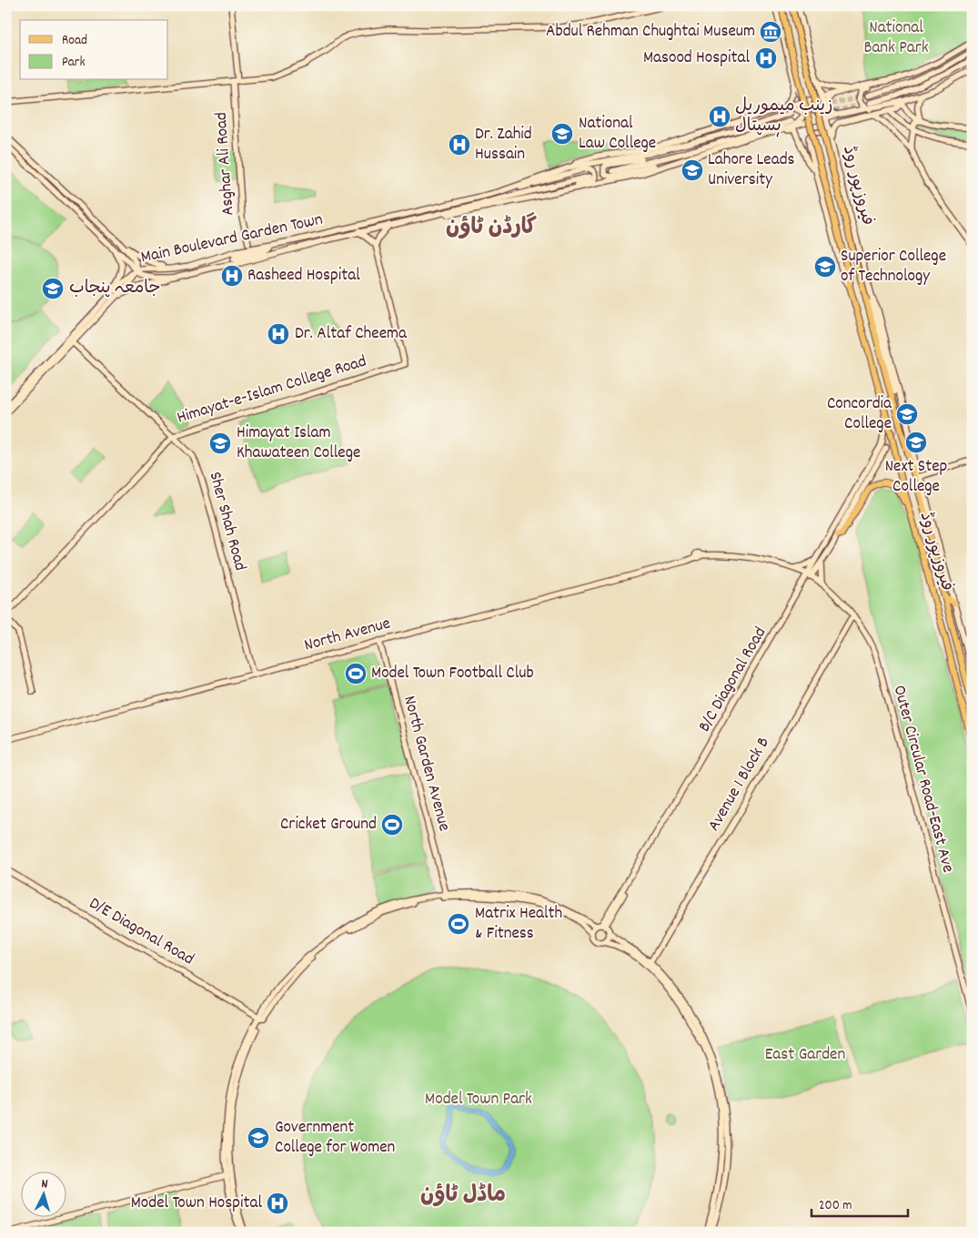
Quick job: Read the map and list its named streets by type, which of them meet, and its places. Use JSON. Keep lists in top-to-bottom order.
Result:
{
  "streets": {
    "main road": [
      "Asghar Ali Road",
      "فیروزپور روڈ",
      "Main Boulevard Garden Town",
      "Himayat-e-Islam College Road",
      "Sher Shah Road",
      "North Avenue",
      "B/C Diagonal Road",
      "North Garden Avenue",
      "Outer Circular Road-East Ave",
      "Avenue 1 Block B",
      "D/E Diagonal Road"
    ]
  },
  "crossings": [
    ["فیروزپور روڈ", "Main Boulevard Garden Town"],
    ["Himayat-e-Islam College Road", "Sher Shah Road"],
    ["Sher Shah Road", "North Avenue"],
    ["North Avenue", "North Garden Avenue"],
    ["North Avenue", "Outer Circular Road-East Ave"],
    ["B/C Diagonal Road", "Outer Circular Road-East Ave"],
    ["Outer Circular Road-East Ave", "Avenue 1 Block B"]
  ],
  "districts": ["گارڈن ٹاؤن", "ماڈل ٹاؤن"],
  "parks": ["National Bank Park", "East Garden", "Model Town Park"],
  "places": {
    "museum": ["Abdul Rehman Chughtai Museum"],
    "hospital": [
      "Masood Hospital",
      "زینب میموریل ہسپتال",
      "Dr. Zahid Hussain",
      "Rasheed Hospital",
      "Dr. Altaf Cheema",
      "Model Town Hospital"
    ],
    "school or university": [
      "National Law College",
      "Lahore Leads University",
      "Superior College of Technology",
      "جامعہ پنجاب",
      "Concordia College",
      "Next Step College",
      "Himayat Islam Khawateen College",
      "Government College for Women"
    ],
    "sports": ["Model Town Football Club", "Cricket Ground", "Matrix Health & Fitness"]
  },
  "legend": ["Road", "Park"],
  "scale_bar": "200 m",
  "north": "top"
}
